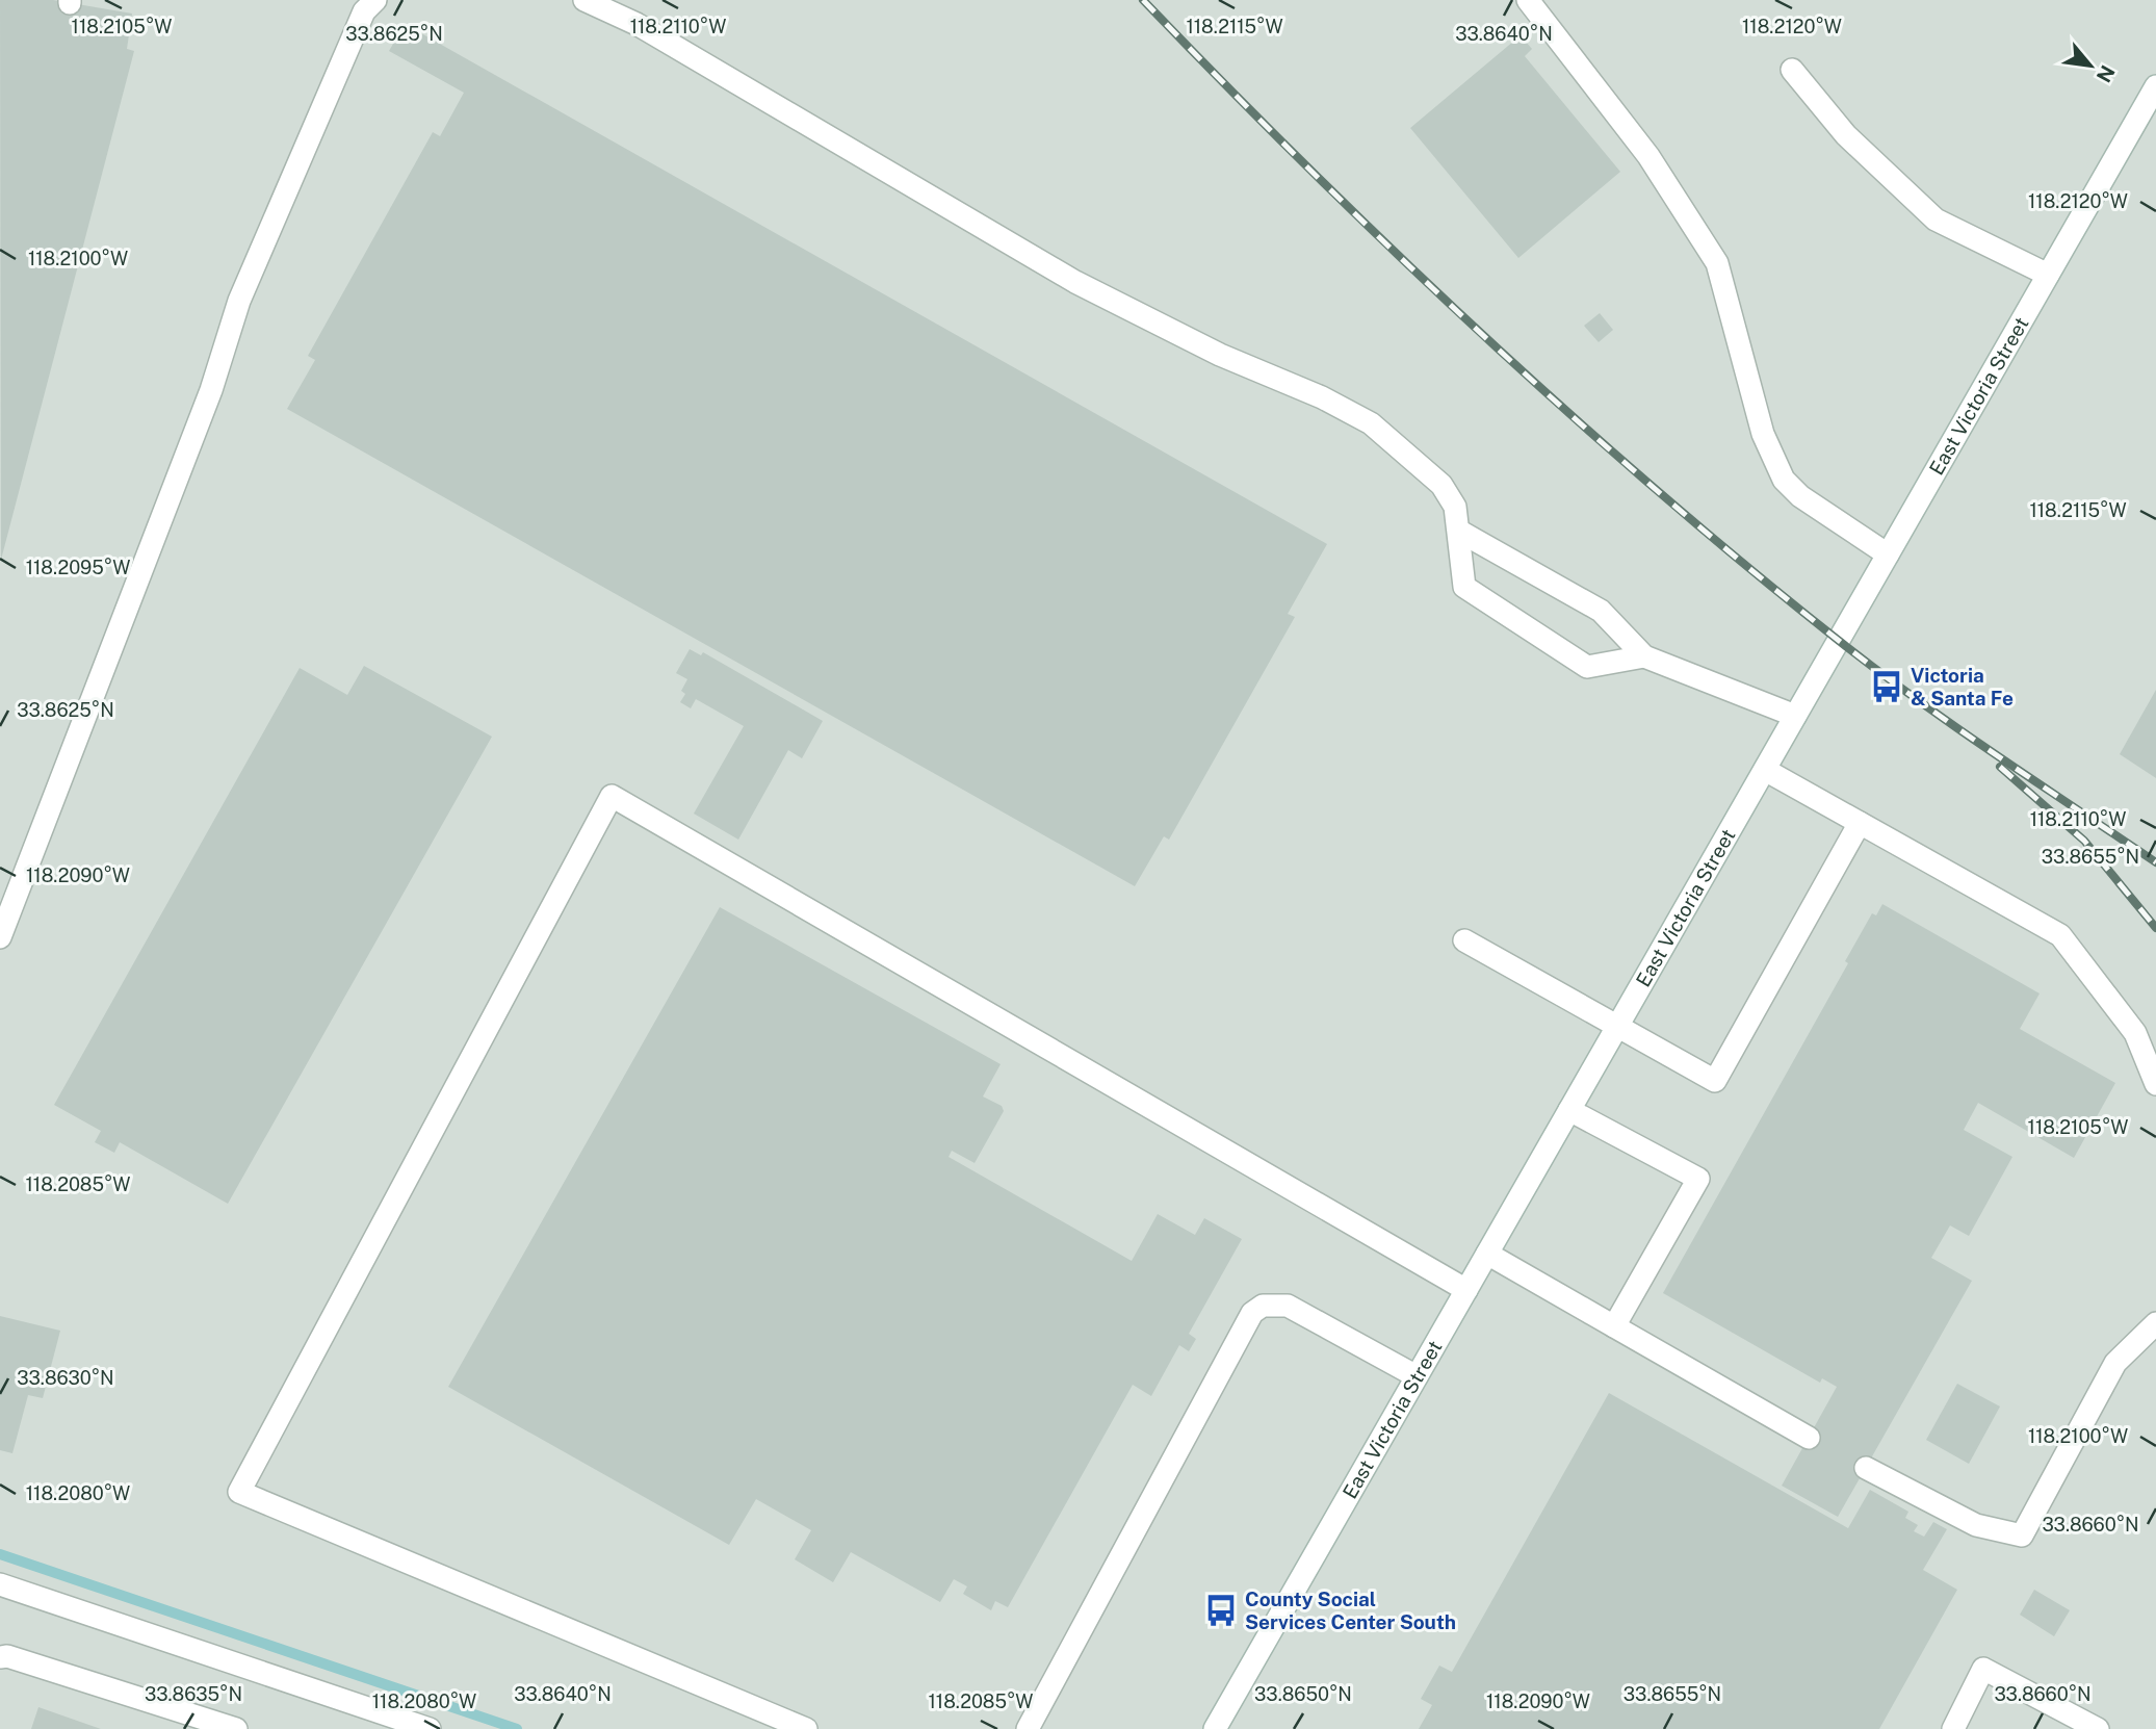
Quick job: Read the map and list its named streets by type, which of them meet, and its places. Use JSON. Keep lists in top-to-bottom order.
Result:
{
  "streets": {
    "street": ["East Victoria Street"]
  },
  "places": {
    "bus stop": ["Victoria & Santa Fe", "County Social Services Center South"]
  },
  "north": "bottom right",
  "coordinates": [
    "118.2105°W",
    "118.2110°W",
    "118.2115°W",
    "118.2120°W",
    "33.8625°N",
    "33.8640°N",
    "118.2100°W",
    "118.2095°W",
    "33.8655°N",
    "118.2090°W",
    "118.2085°W",
    "33.8630°N",
    "118.2080°W",
    "33.8660°N",
    "33.8635°N",
    "33.8650°N"
  ]
}
